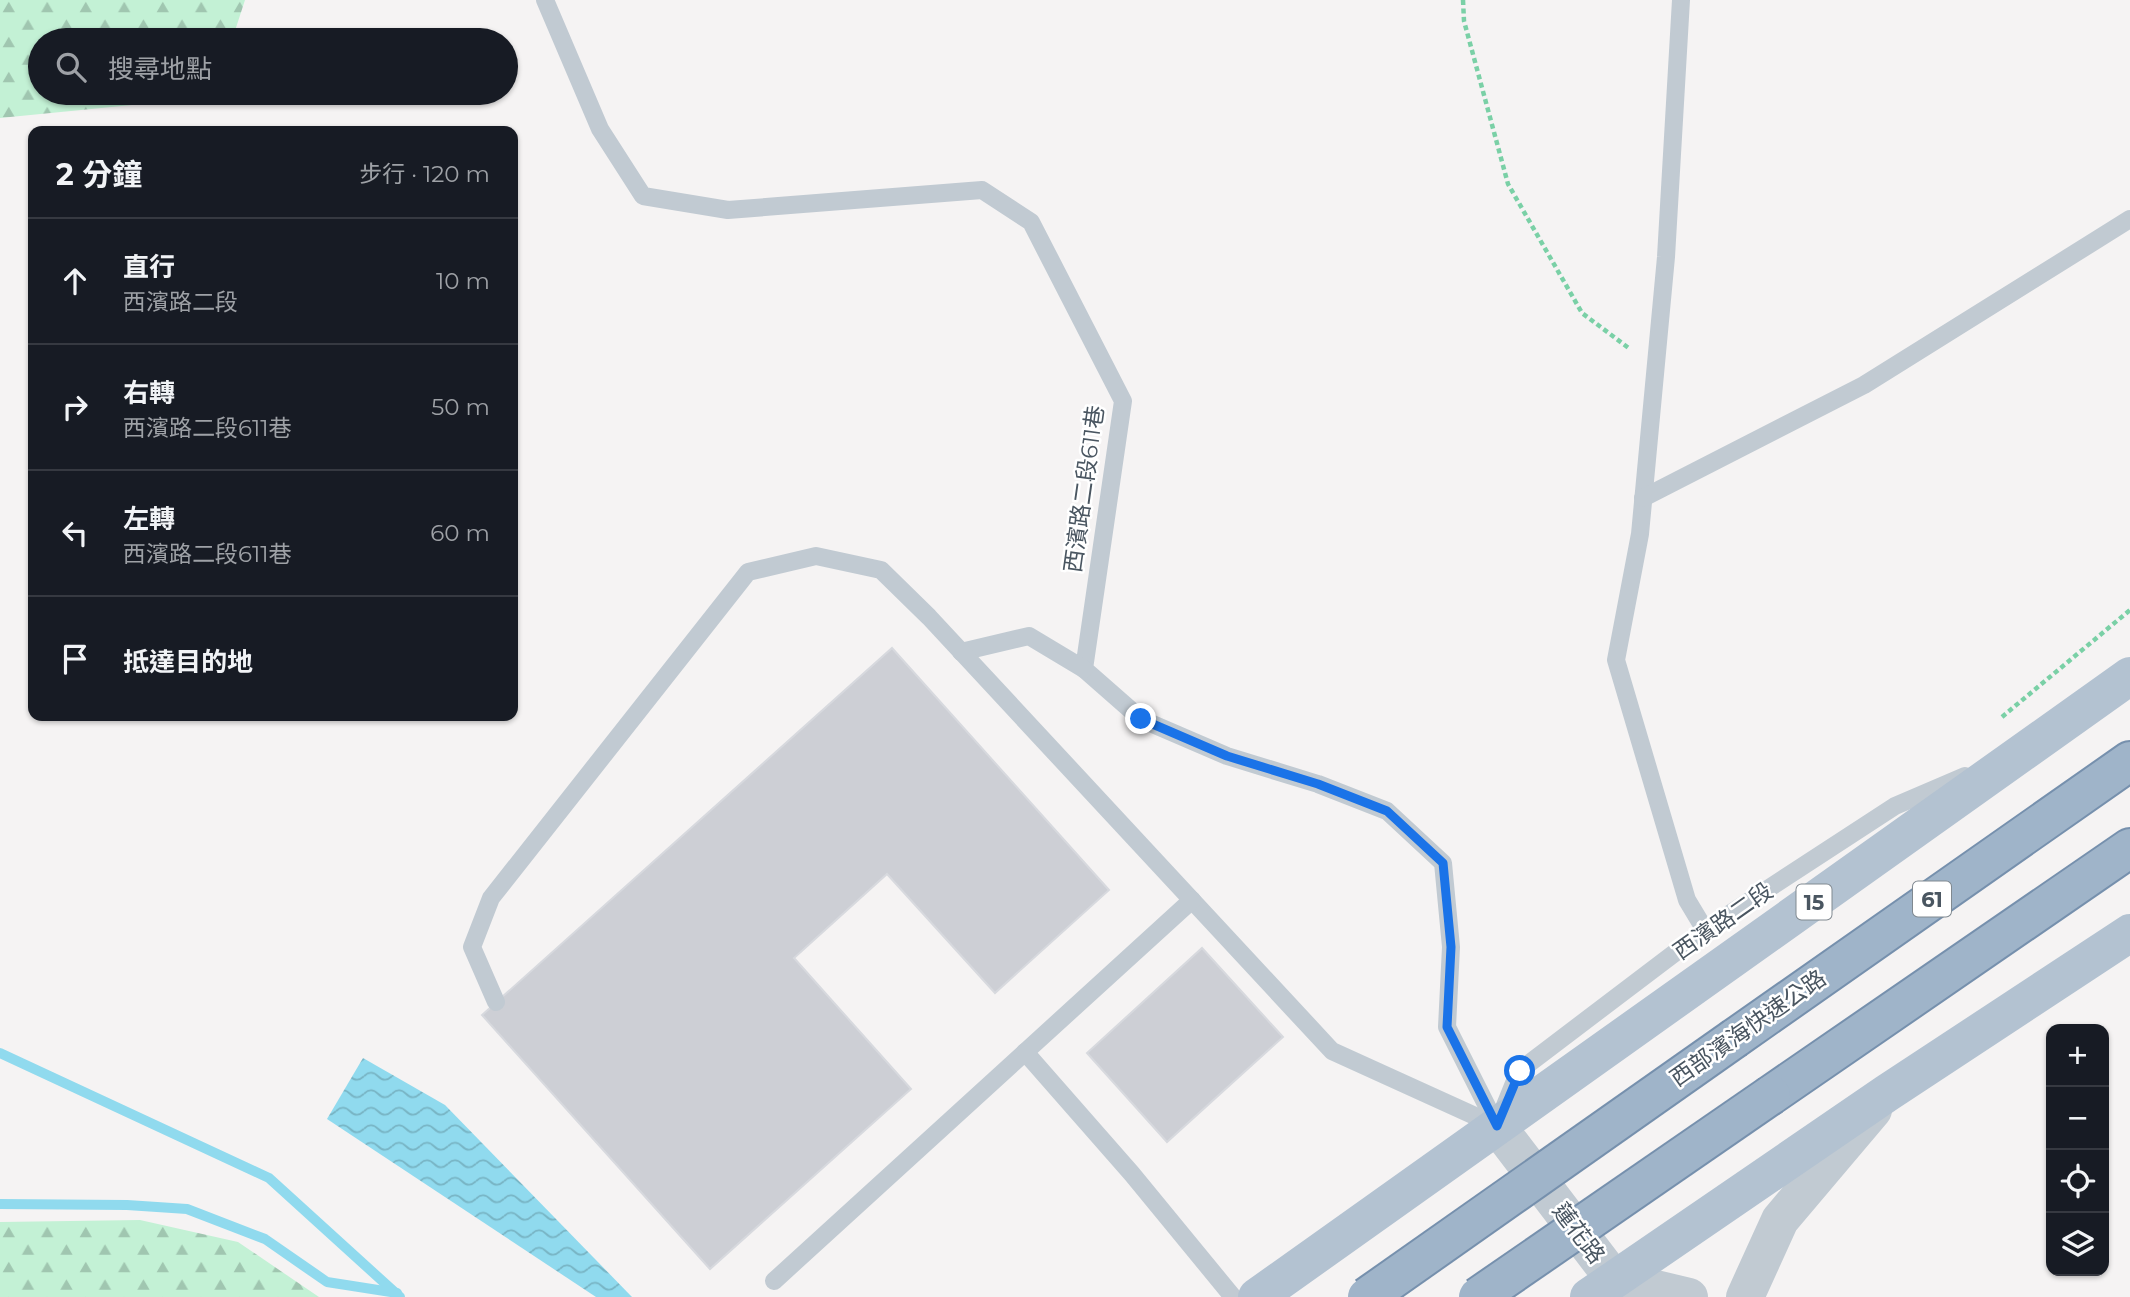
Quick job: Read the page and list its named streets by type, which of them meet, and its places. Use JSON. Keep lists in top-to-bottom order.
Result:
{
  "streets": {
    "highway": ["61", "西部濱海快速公路"],
    "main road": ["15", "西濱路二段"],
    "street": ["蓮花路"],
    "lane": ["西濱路二段611巷"]
  },
  "crossings": [
    ["西濱路二段", "蓮花路"]
  ],
  "page": {
    "search": "搜尋地點",
    "heading": ["2 分鐘", "步行 · 120 m"],
    "list": [
      ["直行", "西濱路二段", "10 m"],
      ["右轉", "西濱路二段611巷", "50 m"],
      ["左轉", "西濱路二段611巷", "60 m"],
      "抵達目的地"
    ],
    "map_buttons": ["+", "−"]
  }
}
